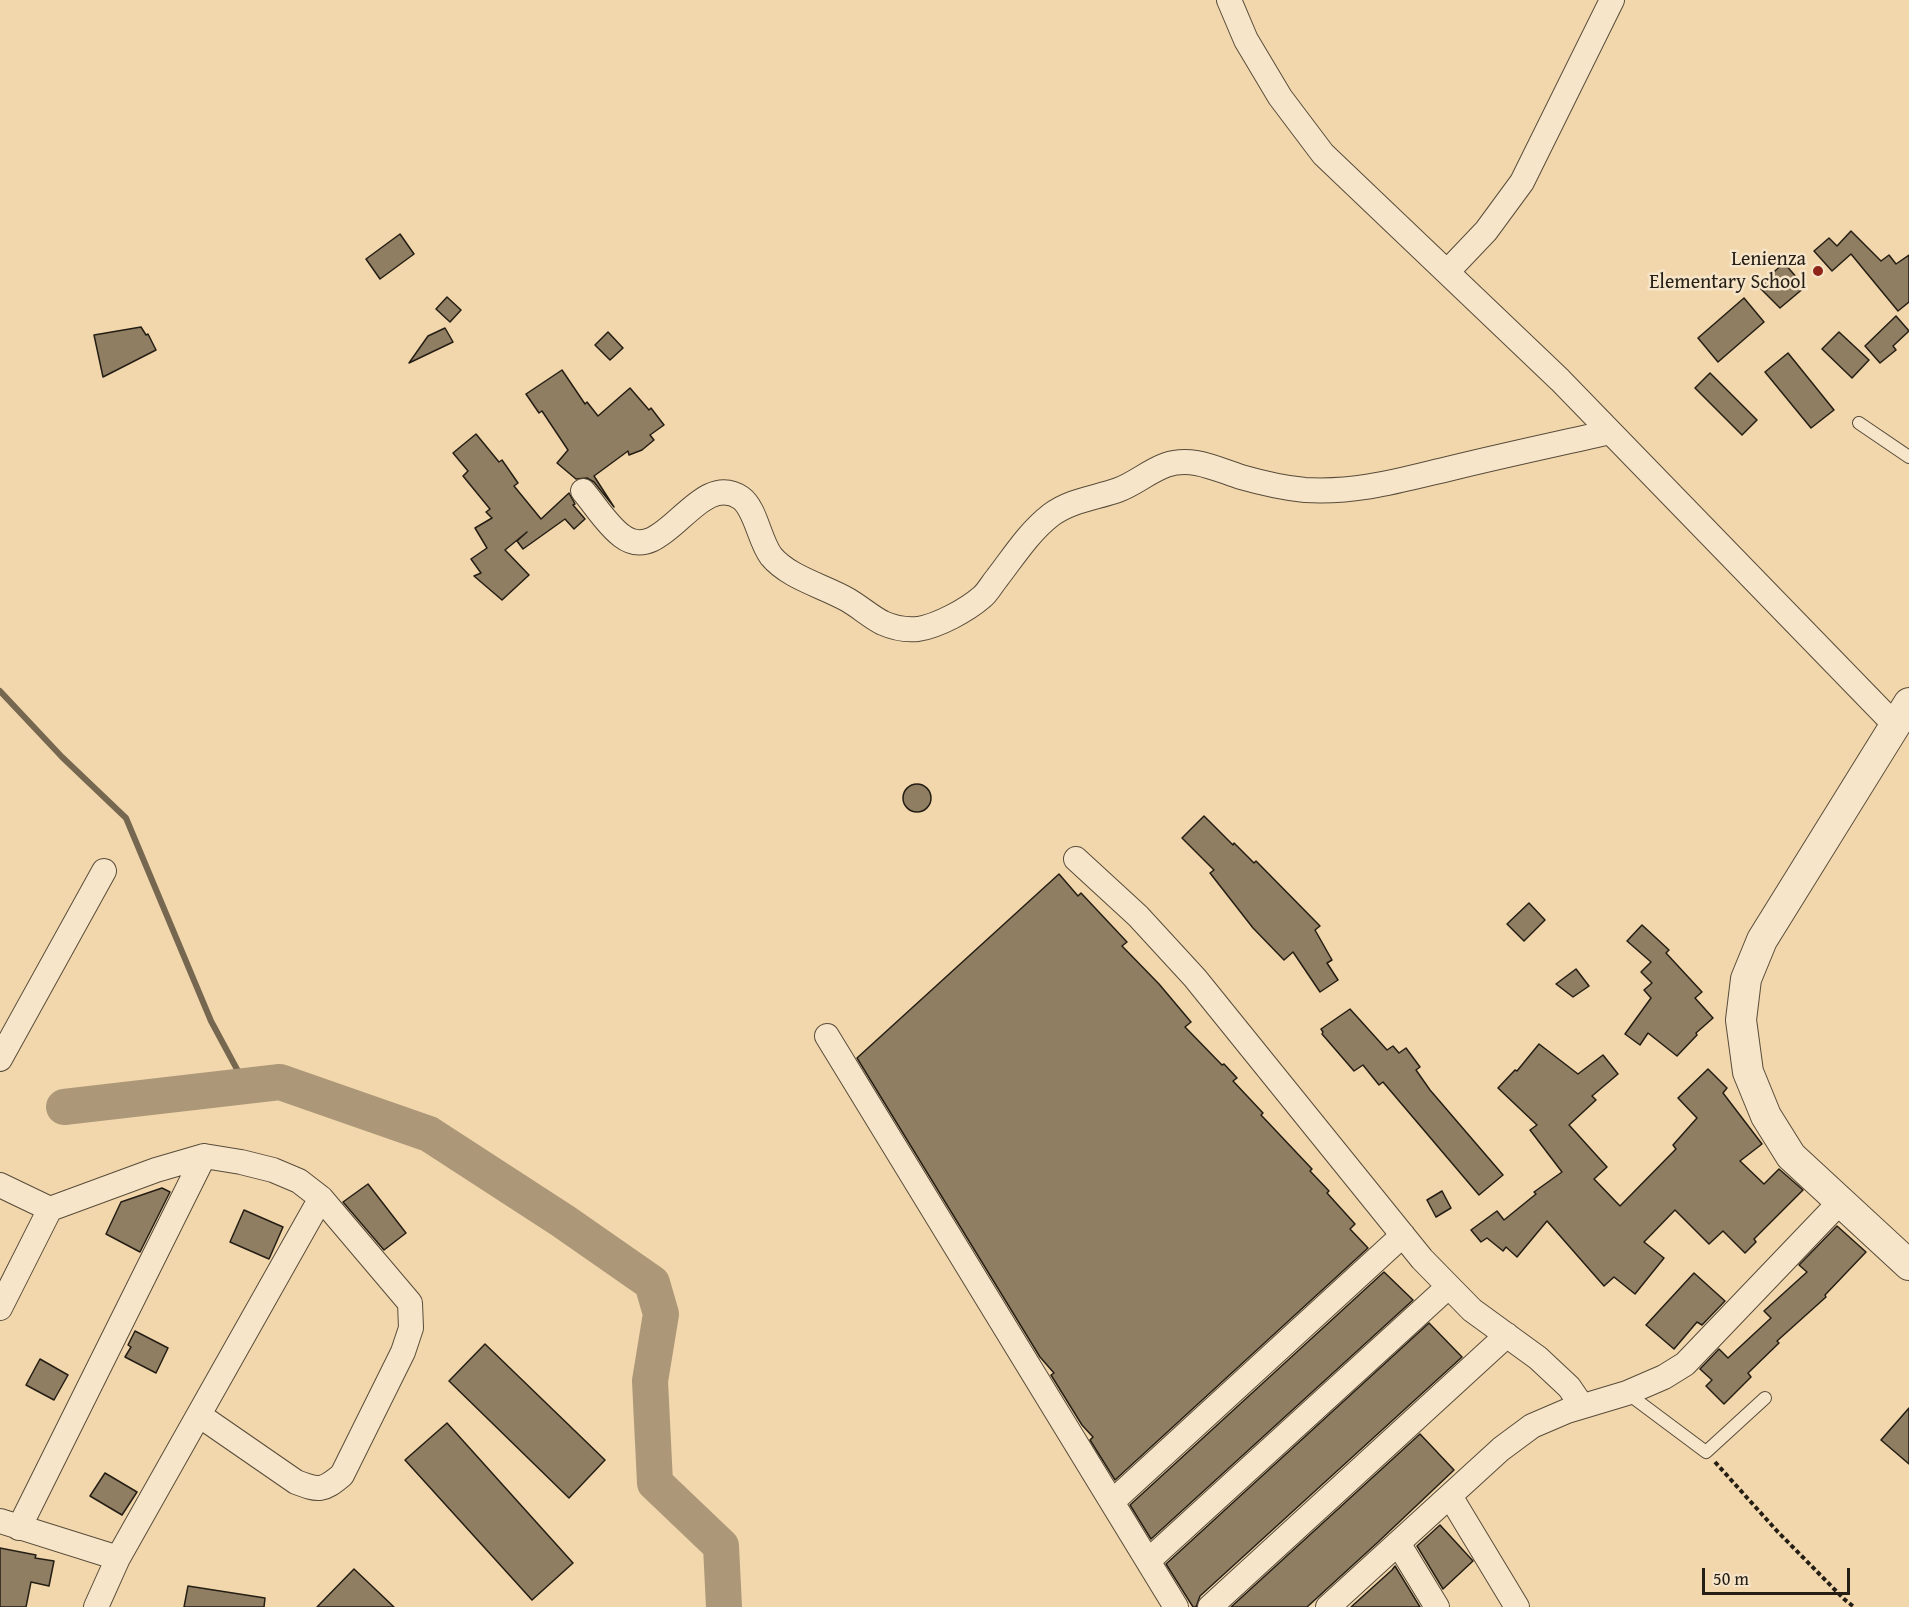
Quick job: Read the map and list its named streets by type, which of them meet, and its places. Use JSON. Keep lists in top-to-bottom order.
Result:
{
  "places": ["Lenienza Elementary School"],
  "scale_bar": "50 m"
}
